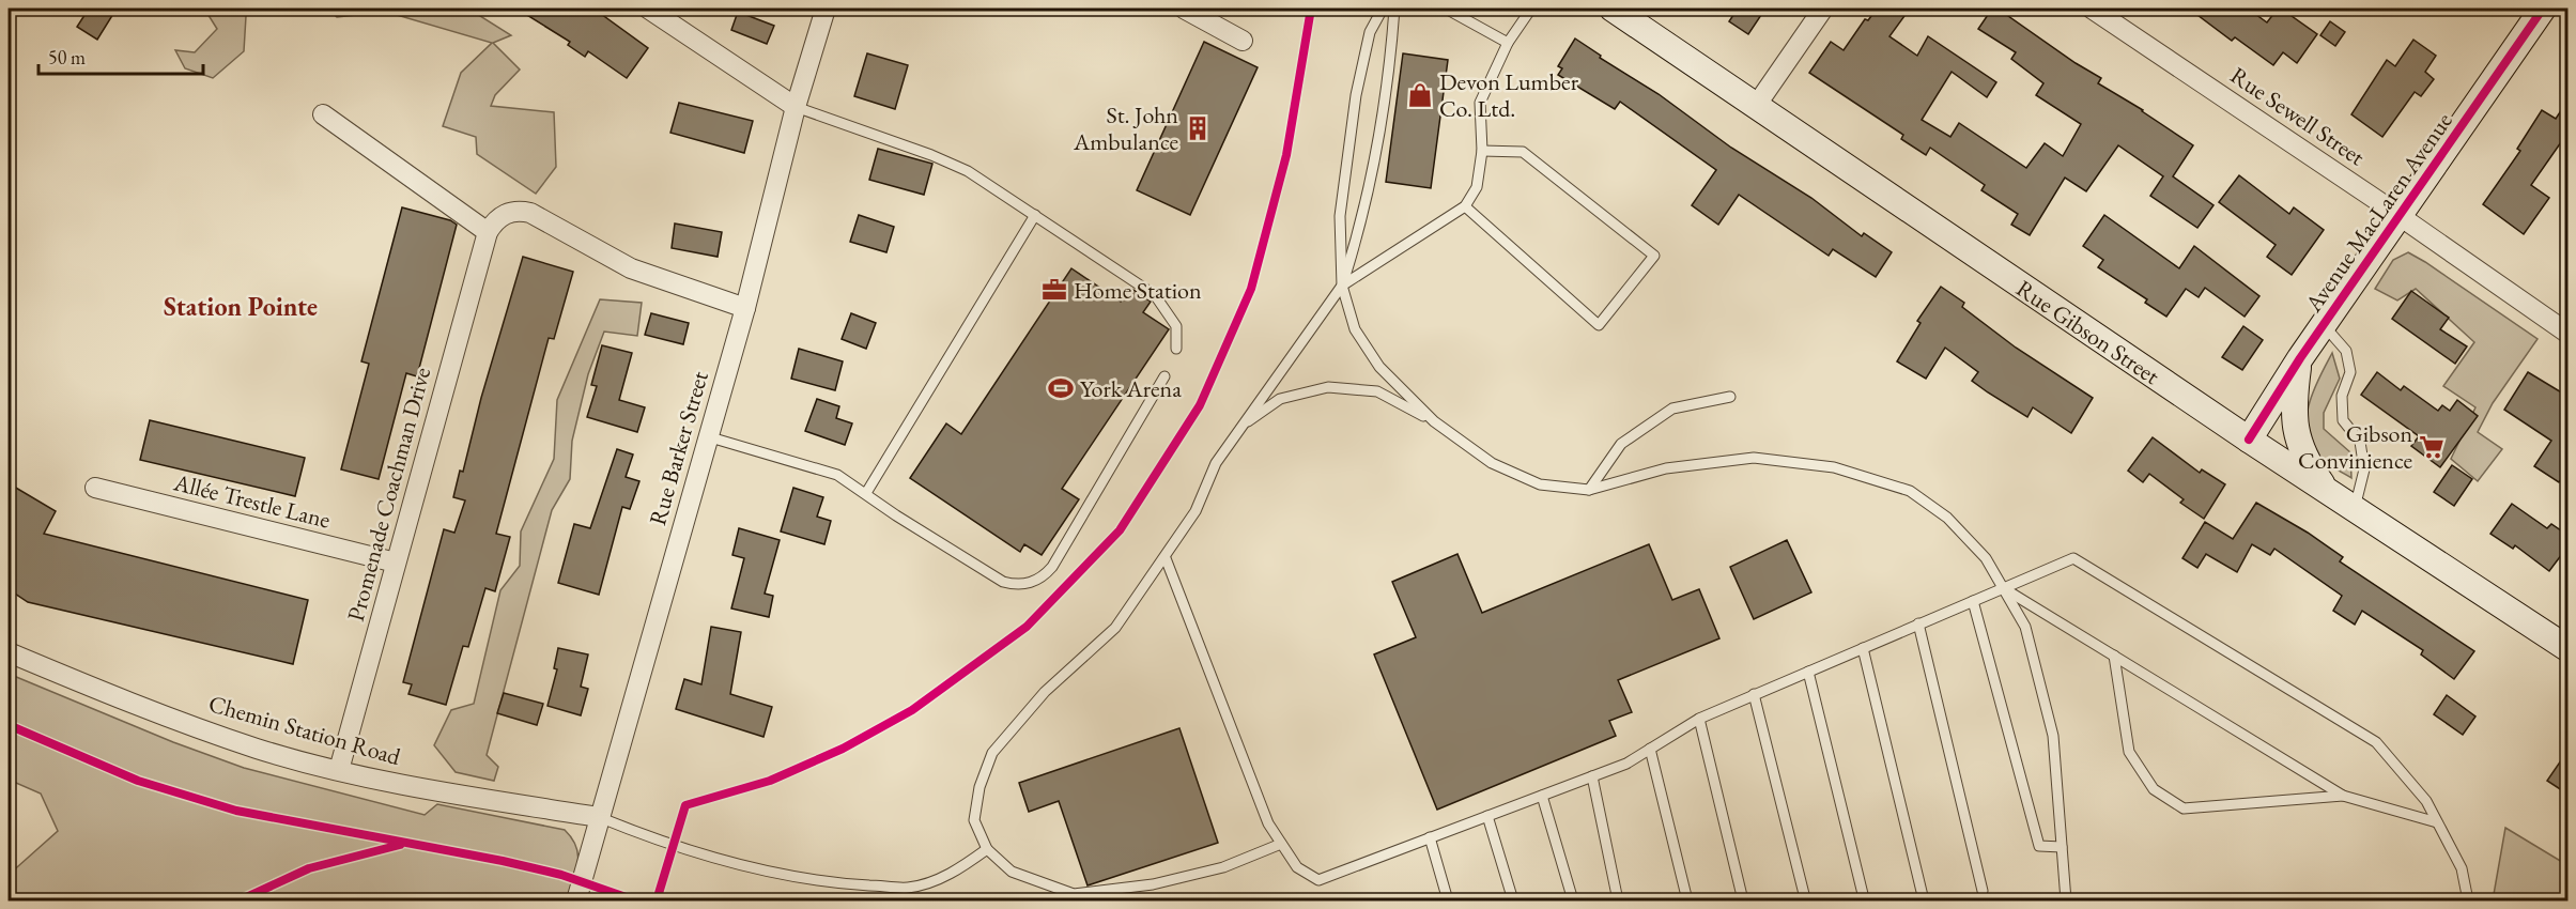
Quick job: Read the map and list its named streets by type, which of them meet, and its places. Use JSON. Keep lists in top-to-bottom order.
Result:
{
  "streets": {
    "main road": ["Avenue MacLaren Avenue", "Rue Gibson Street"],
    "street": [
      "Rue Sewell Street",
      "Rue Barker Street",
      "Promenade Coachman Drive",
      "Allée Trestle Lane",
      "Chemin Station Road"
    ]
  },
  "crossings": [
    ["Rue Sewell Street", "Avenue MacLaren Avenue"],
    ["Avenue MacLaren Avenue", "Rue Gibson Street"],
    ["Rue Barker Street", "Chemin Station Road"],
    ["Promenade Coachman Drive", "Allée Trestle Lane"],
    ["Promenade Coachman Drive", "Chemin Station Road"]
  ],
  "districts": ["Station Pointe"],
  "places": {
    "shop": ["Devon Lumber Co. Ltd."],
    "building": ["St. John Ambulance"],
    "office": ["Home Station"],
    "sports": ["York Arena"],
    "supermarket": ["Gibson Convinience"]
  },
  "scale_bar": "50 m"
}
